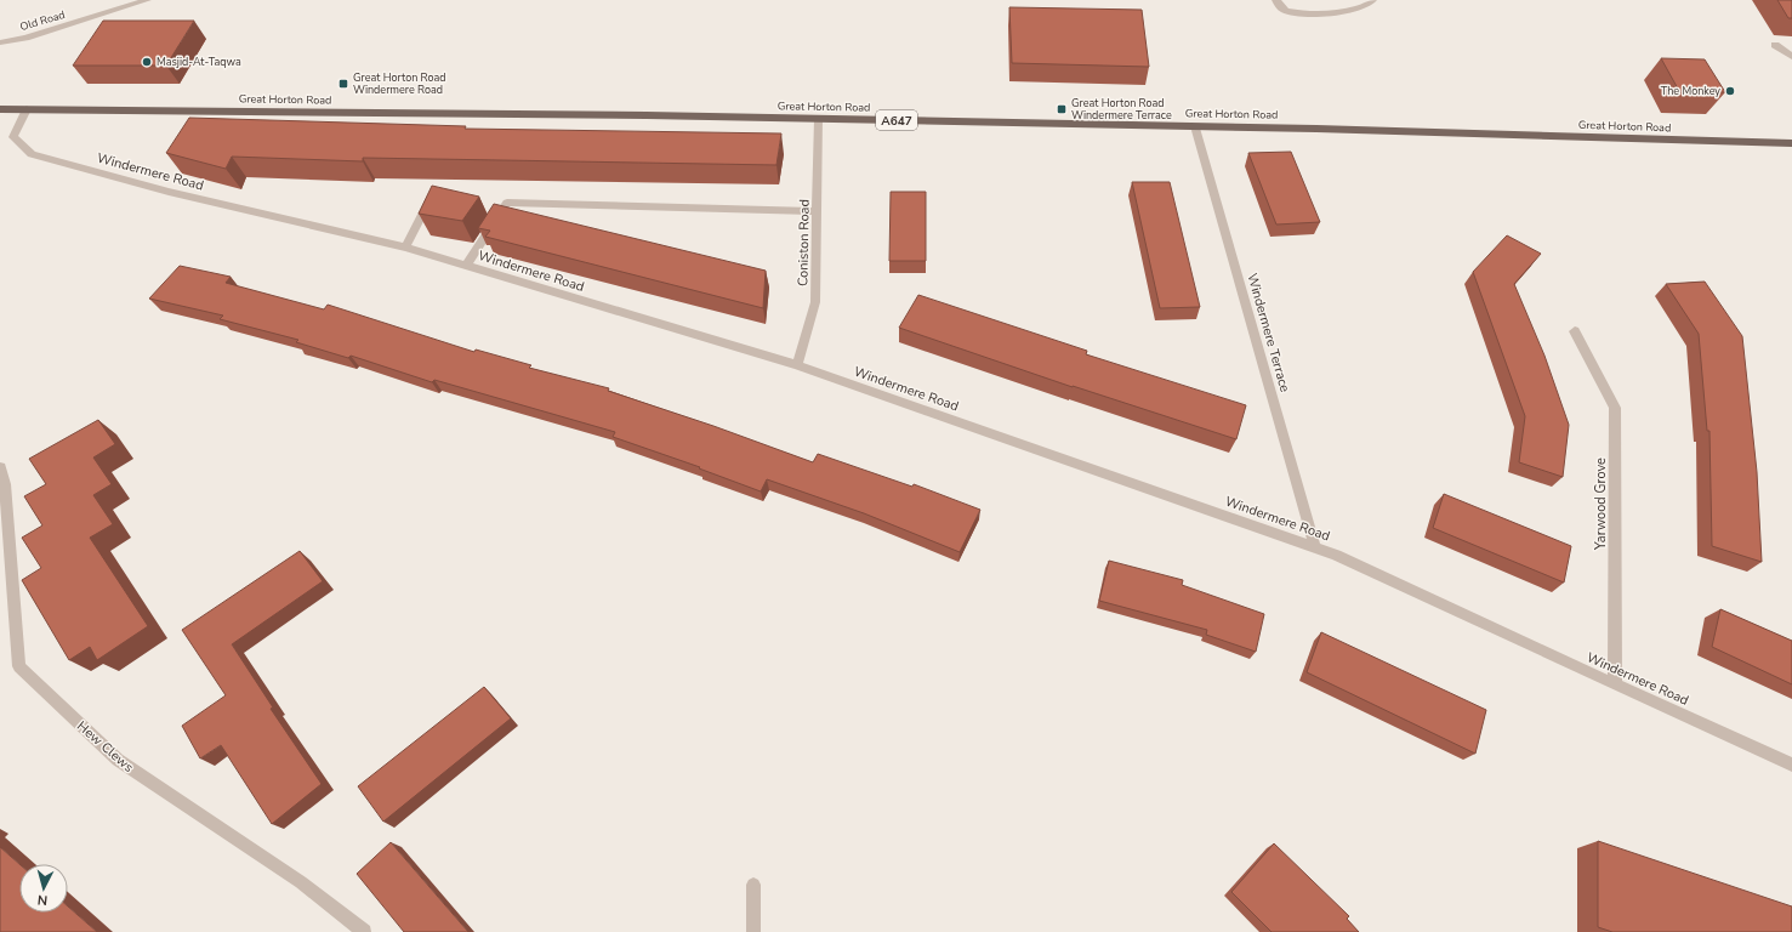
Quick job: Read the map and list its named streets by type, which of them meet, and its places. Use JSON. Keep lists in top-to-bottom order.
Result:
{
  "streets": {
    "main road": ["Great Horton Road", "A647"],
    "street": [
      "Old Road",
      "Windermere Road",
      "Coniston Road",
      "Windermere Terrace",
      "Yarwood Grove",
      "Hew Clews"
    ]
  },
  "crossings": [
    ["Great Horton Road", "Windermere Road"],
    ["Great Horton Road", "Coniston Road"],
    ["Great Horton Road", "Windermere Terrace"],
    ["Windermere Road", "Coniston Road"],
    ["Windermere Road", "Windermere Terrace"],
    ["Windermere Road", "Yarwood Grove"]
  ],
  "places": {
    "other": ["Masjid-At-Taqwa", "The Monkey"],
    "transit": ["Great Horton Road Windermere Road", "Great Horton Road Windermere Terrace"]
  },
  "north": "bottom"
}
